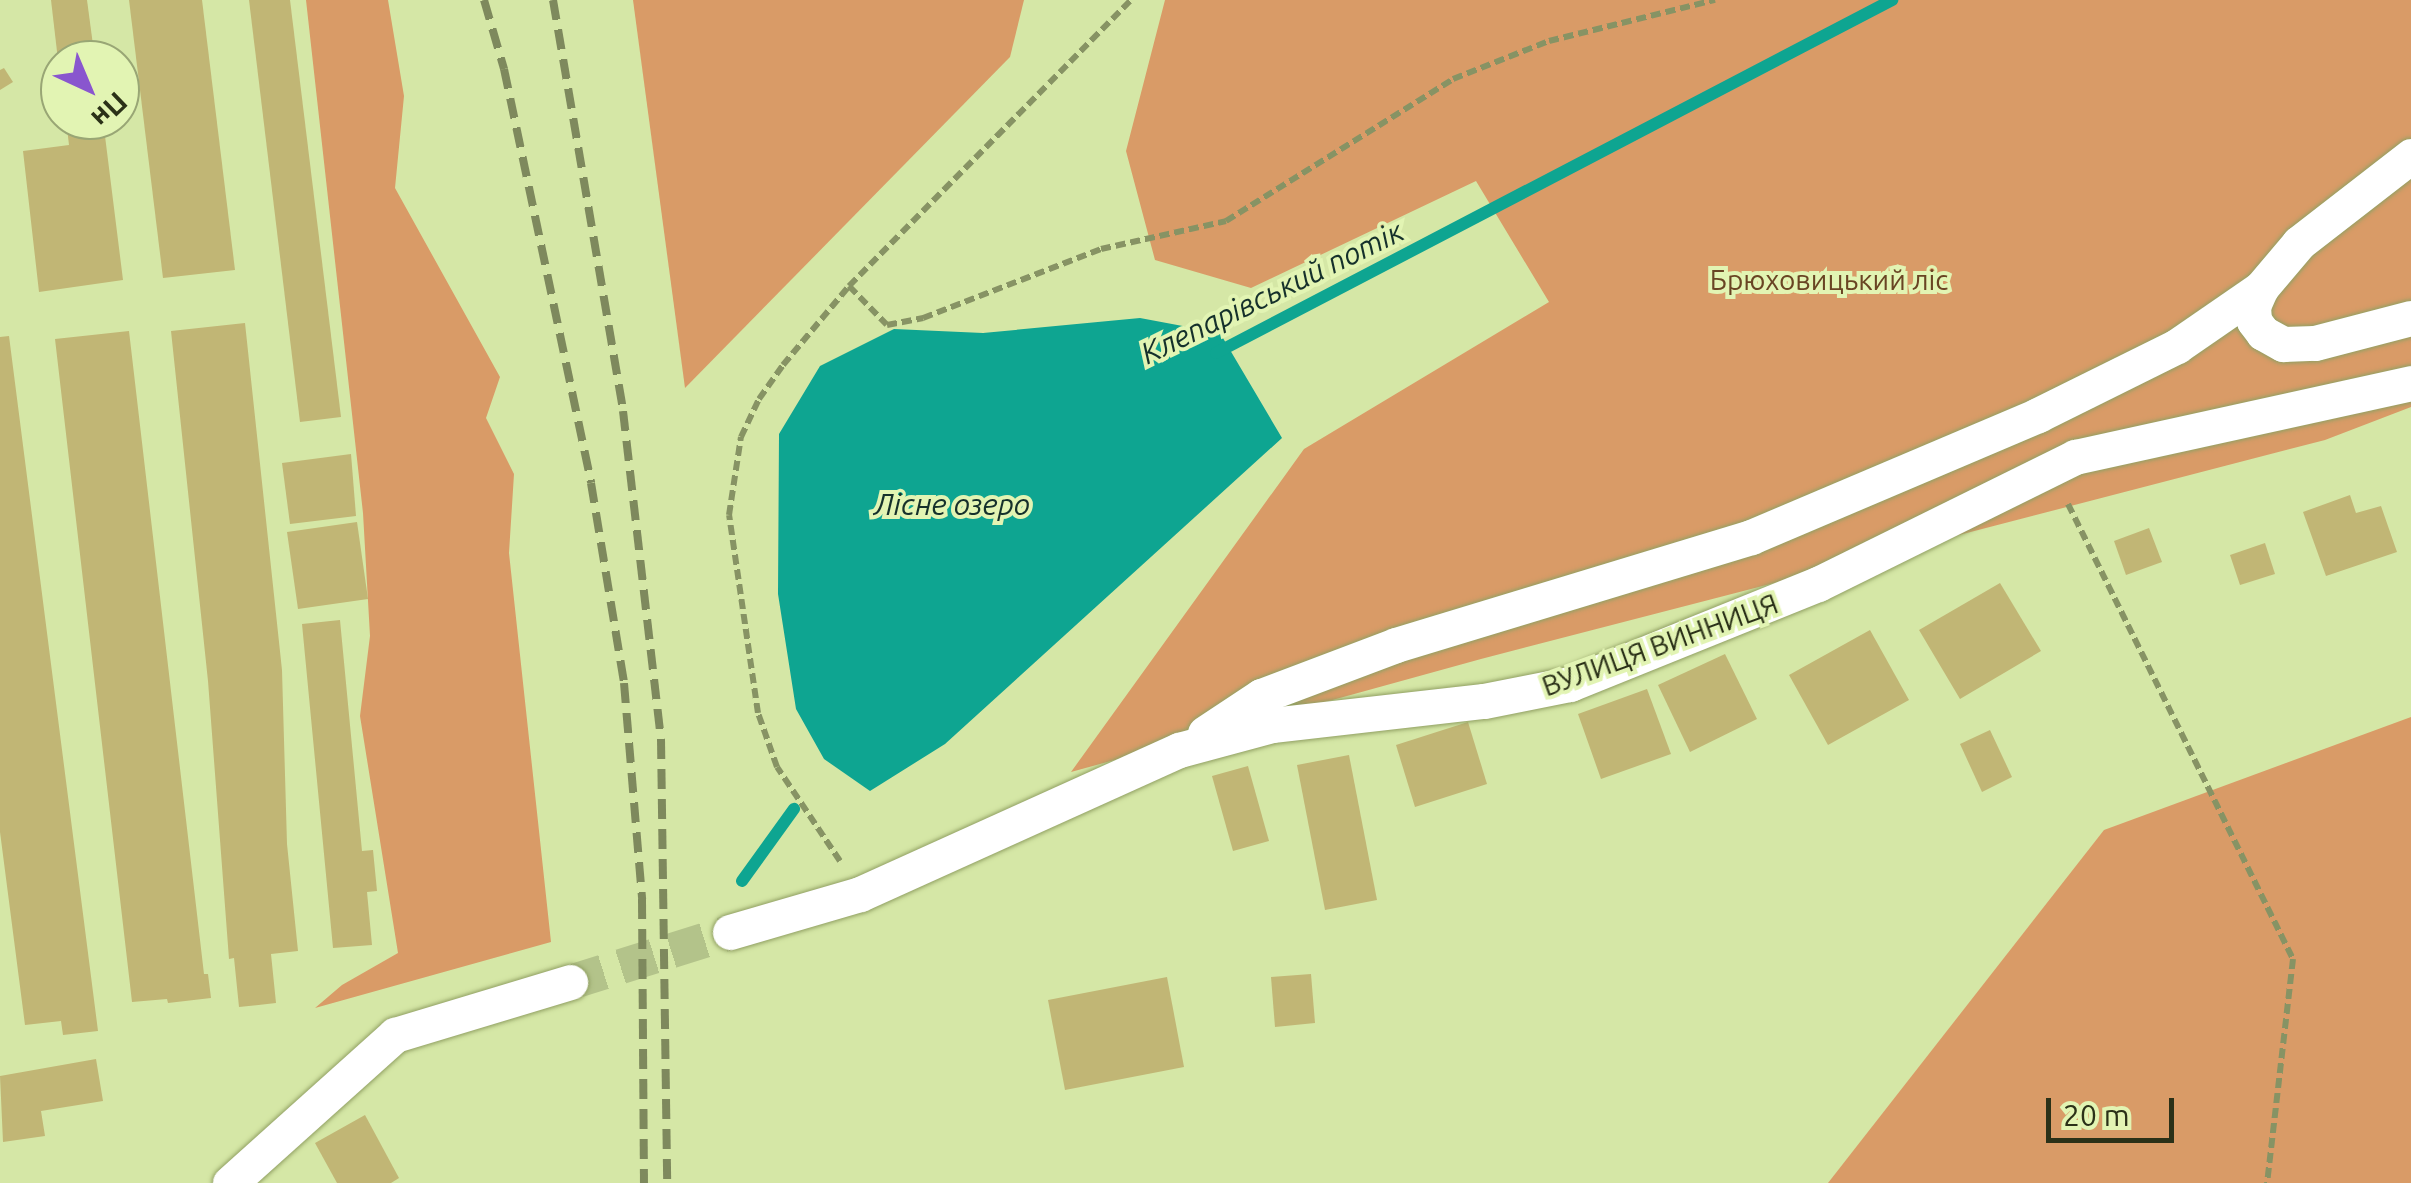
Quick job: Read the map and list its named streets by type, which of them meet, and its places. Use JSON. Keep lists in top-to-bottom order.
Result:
{
  "streets": {
    "street": ["ВУЛИЦЯ ВИННИЦЯ"]
  },
  "water": ["Клепарівський потік", "Лісне озеро"],
  "parks": ["Брюховицький ліс"],
  "scale_bar": "20 m",
  "north": "bottom right"
}
